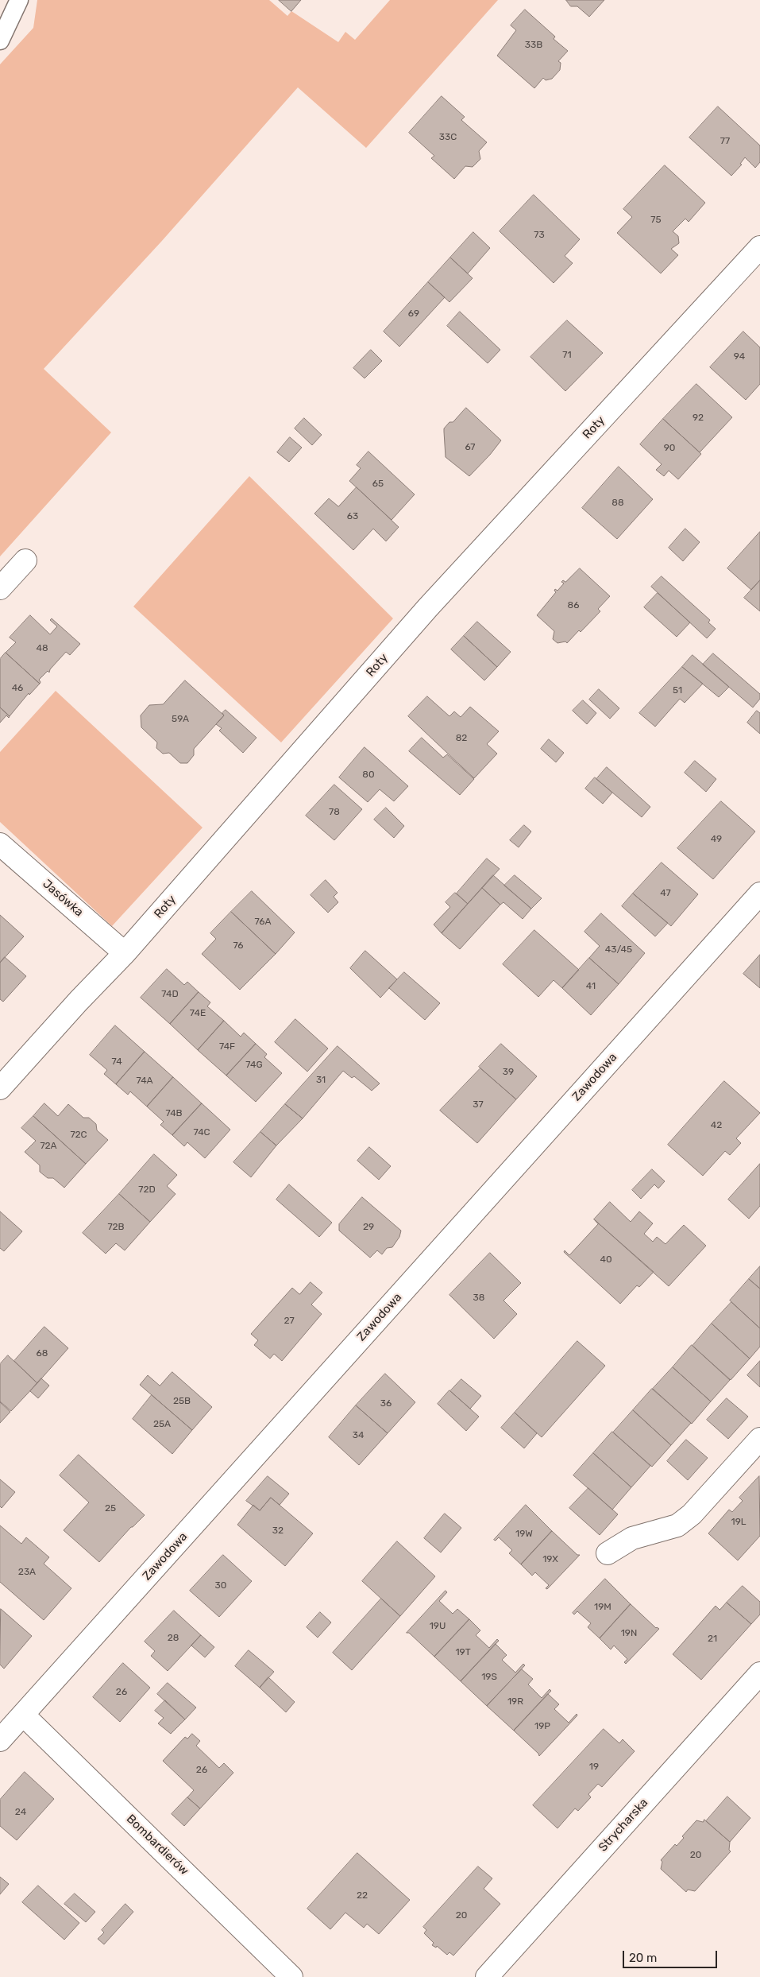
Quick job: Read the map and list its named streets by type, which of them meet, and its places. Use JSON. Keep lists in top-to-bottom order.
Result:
{
  "streets": {
    "street": [
      "Roty",
      "Jasówka",
      "Zawodowa",
      "Strycharska",
      "Bombardierów"
    ]
  },
  "crossings": [
    ["Roty", "Jasówka"],
    ["Zawodowa", "Bombardierów"]
  ],
  "house_numbers": [
    "33B",
    "33C",
    "77",
    "75",
    "73",
    "69",
    "71",
    "94",
    "92",
    "67",
    "90",
    "65",
    "88",
    "63",
    "86",
    "48",
    "46",
    "51",
    "59A",
    "82",
    "80",
    "78",
    "49",
    "47",
    "76A",
    "76",
    "43/45",
    "41",
    "74D",
    "74E",
    "74F",
    "74",
    "74G",
    "39",
    "31",
    "74A",
    "37",
    "74B",
    "42",
    "74C",
    "72C",
    "72A",
    "72D",
    "72B",
    "29",
    "40",
    "38",
    "27",
    "68",
    "25B",
    "36",
    "25A",
    "34",
    "25",
    "19L",
    "32",
    "19W",
    "19X",
    "23A",
    "30",
    "19M",
    "19U",
    "19N",
    "28",
    "21",
    "19T",
    "19S",
    "26",
    "19R",
    "19P",
    "19",
    "26",
    "24",
    "20",
    "22",
    "20"
  ],
  "scale_bar": "20 m"
}
